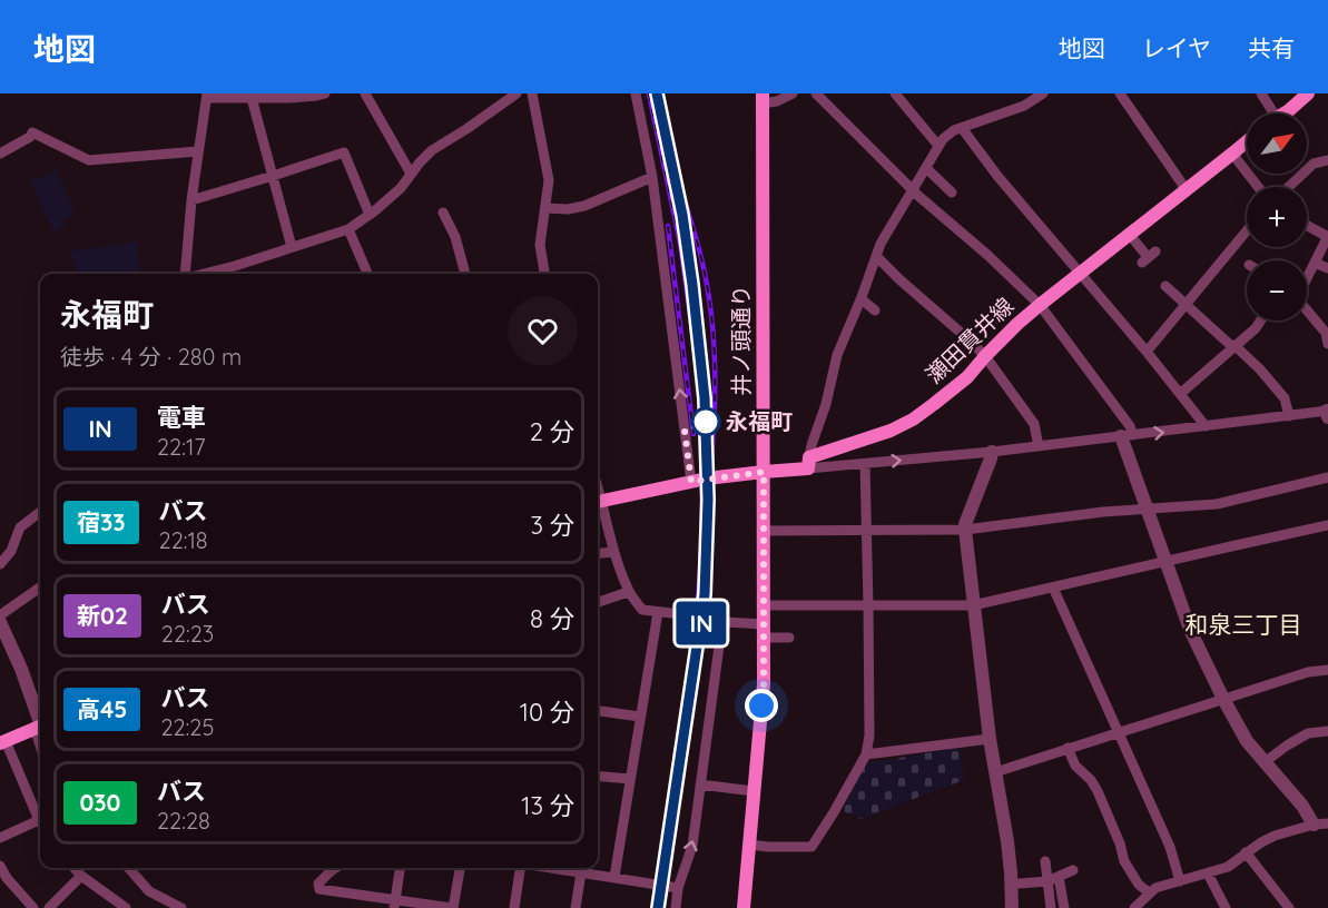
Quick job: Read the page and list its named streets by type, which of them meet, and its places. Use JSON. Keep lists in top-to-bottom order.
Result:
{
  "streets": {
    "main road": ["井ノ頭通り", "瀬田貫井線"]
  },
  "crossings": [
    ["井ノ頭通り", "瀬田貫井線"]
  ],
  "districts": ["和泉三丁目"],
  "places": ["永福町"],
  "north": "top right",
  "page": {
    "header": "地図",
    "nav": ["地図", "レイヤ", "共有"],
    "on_map": "IN",
    "map_buttons": ["+", "−"],
    "heading": ["永福町", "徒歩 · 4 分 · 280 m"],
    "list": [
      {
        "mark": "IN",
        "name": "電車",
        "note": "22:17",
        "value": "2 分"
      },
      {
        "mark": "宿33",
        "name": "バス",
        "note": "22:18",
        "value": "3 分"
      },
      {
        "mark": "新02",
        "name": "バス",
        "note": "22:23",
        "value": "8 分"
      },
      {
        "mark": "高45",
        "name": "バス",
        "note": "22:25",
        "value": "10 分"
      },
      {
        "mark": "030",
        "name": "バス",
        "note": "22:28",
        "value": "13 分"
      }
    ]
  }
}
